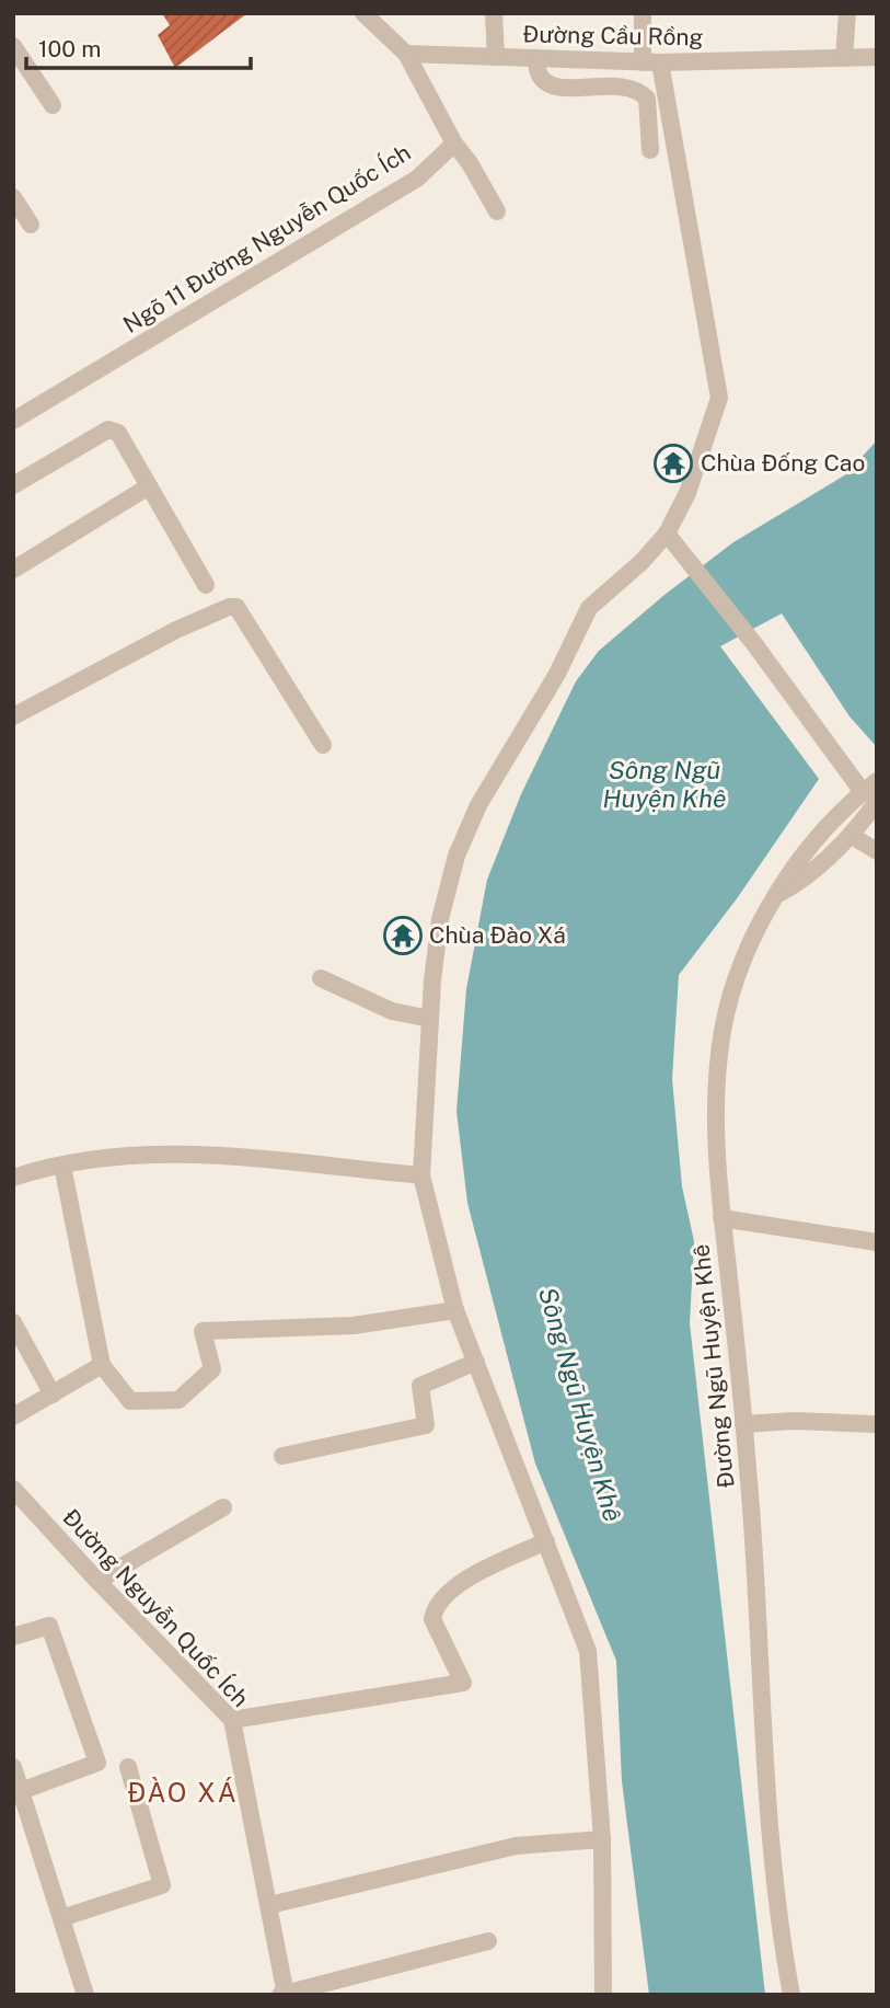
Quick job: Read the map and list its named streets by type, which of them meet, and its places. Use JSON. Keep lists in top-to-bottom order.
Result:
{
  "streets": {
    "street": [
      "Đường Cầu Rồng",
      "Ngõ 11 Đường Nguyễn Quốc Ích",
      "Đường Ngũ Huyện Khê",
      "Đường Nguyễn Quốc Ích"
    ]
  },
  "districts": ["ĐÀO XÁ"],
  "water": ["Sông Ngũ Huyện Khê"],
  "places": {
    "temple": ["Chùa Đống Cao", "Chùa Đào Xá"]
  },
  "scale_bar": "100 m"
}
